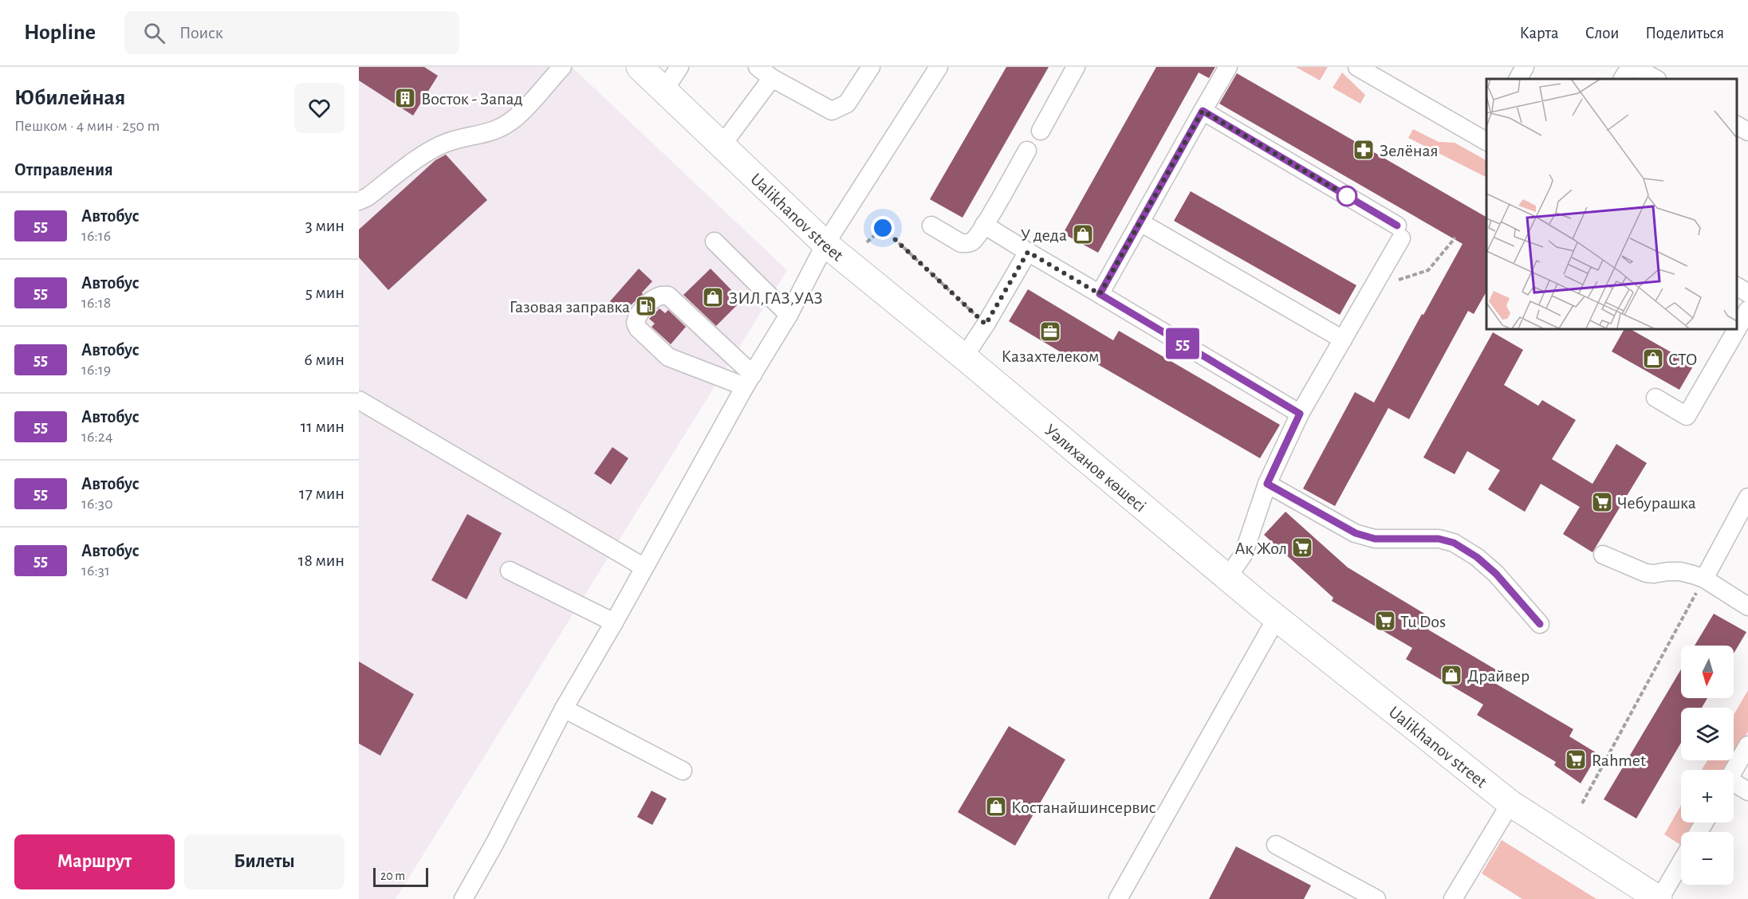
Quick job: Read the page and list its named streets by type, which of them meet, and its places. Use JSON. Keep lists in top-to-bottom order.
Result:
{
  "streets": {
    "highway": ["Ualikhanov street", "Уәлиханов көшесі"]
  },
  "crossings": [
    ["Ualikhanov street", "Уәлиханов көшесі"]
  ],
  "places": {
    "building": ["Восток - Запад"],
    "pharmacy": ["Зелёная"],
    "shop": [
      "У деда",
      "ЗИЛ,ГАЗ,УАЗ",
      "СТО",
      "Драйвер",
      "Костанайшинсервис"
    ],
    "fuel station": ["Газовая заправка"],
    "office": ["Казахтелеком"],
    "supermarket": [
      "Чебурашка",
      "Ақ Жол",
      "Tu Dos",
      "Rahmet"
    ]
  },
  "lines": ["bus line 55"],
  "scale_bar": "20 m",
  "north": "bottom",
  "page": {
    "header": "Hopline",
    "search": "Поиск",
    "nav": ["Карта", "Слои", "Поделиться"],
    "heading": [
      ["Юбилейная", "Пешком · 4 мин · 250 m"],
      "Отправления"
    ],
    "on_map": "55",
    "list": [
      {
        "mark": "55",
        "name": "Автобус",
        "note": "16:16",
        "value": "3 мин"
      },
      {
        "mark": "55",
        "name": "Автобус",
        "note": "16:18",
        "value": "5 мин"
      },
      {
        "mark": "55",
        "name": "Автобус",
        "note": "16:19",
        "value": "6 мин"
      },
      {
        "mark": "55",
        "name": "Автобус",
        "note": "16:24",
        "value": "11 мин"
      },
      {
        "mark": "55",
        "name": "Автобус",
        "note": "16:30",
        "value": "17 мин"
      },
      {
        "mark": "55",
        "name": "Автобус",
        "note": "16:31",
        "value": "18 мин"
      }
    ],
    "map_buttons": ["+", "−"],
    "buttons": ["Маршрут", "Билеты"],
    "scale": "20 m"
  }
}
